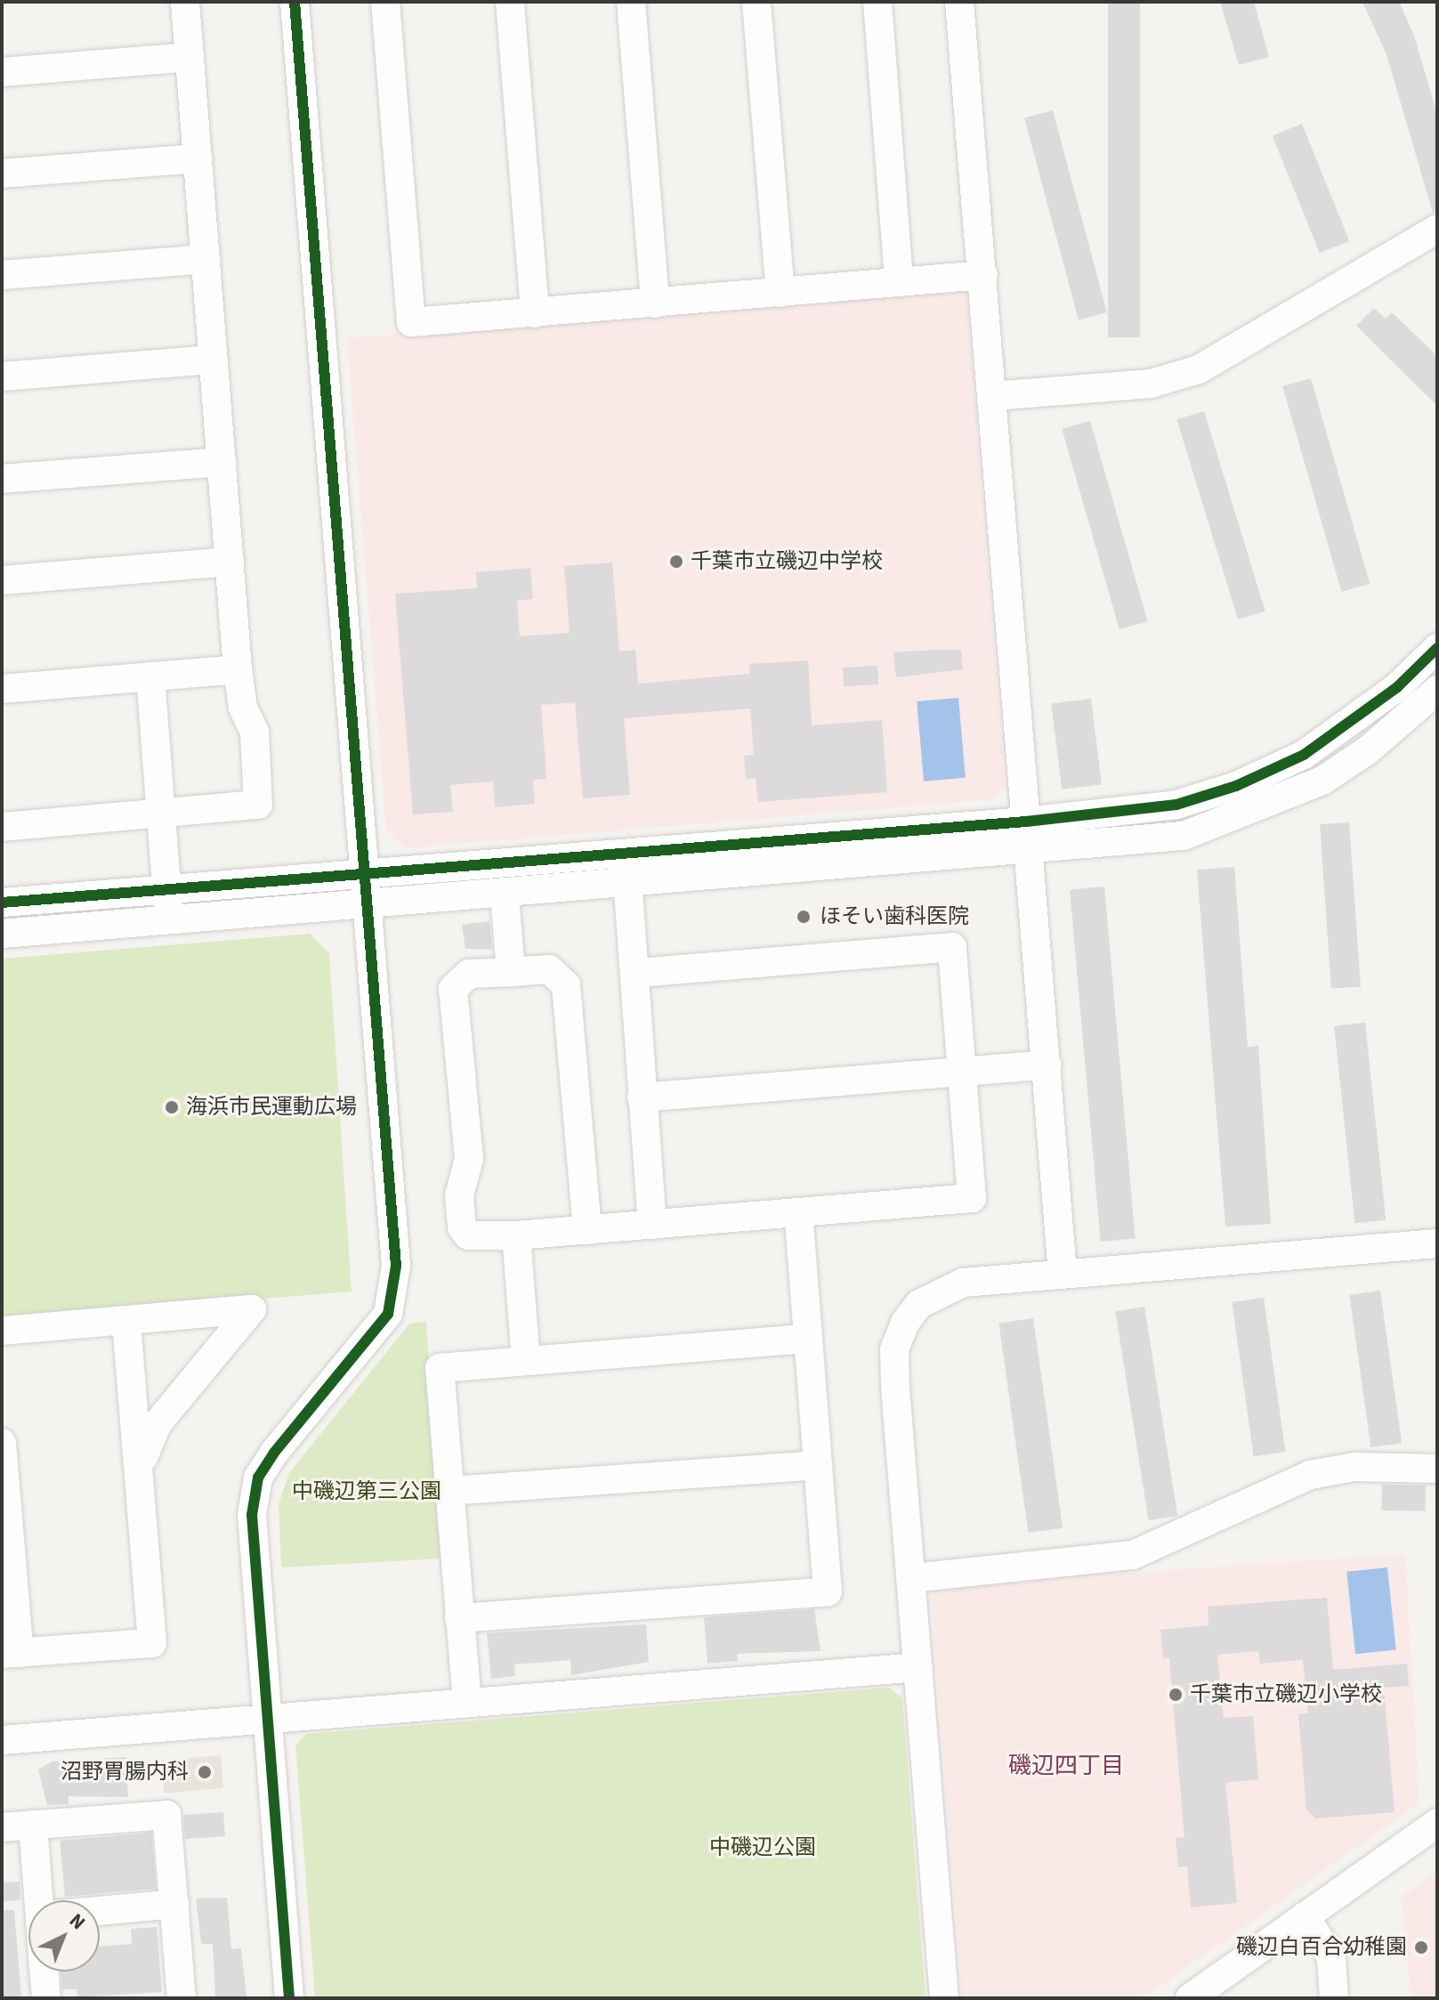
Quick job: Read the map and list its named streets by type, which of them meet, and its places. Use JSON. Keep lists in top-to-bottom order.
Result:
{
  "districts": ["磯辺四丁目"],
  "parks": ["中磯辺第三公園", "中磯辺公園"],
  "places": [
    "千葉市立磯辺中学校",
    "ほそい歯科医院",
    "海浜市民運動広場",
    "千葉市立磯辺小学校",
    "沼野胃腸内科",
    "磯辺白百合幼稚園"
  ],
  "north": "top right"
}
